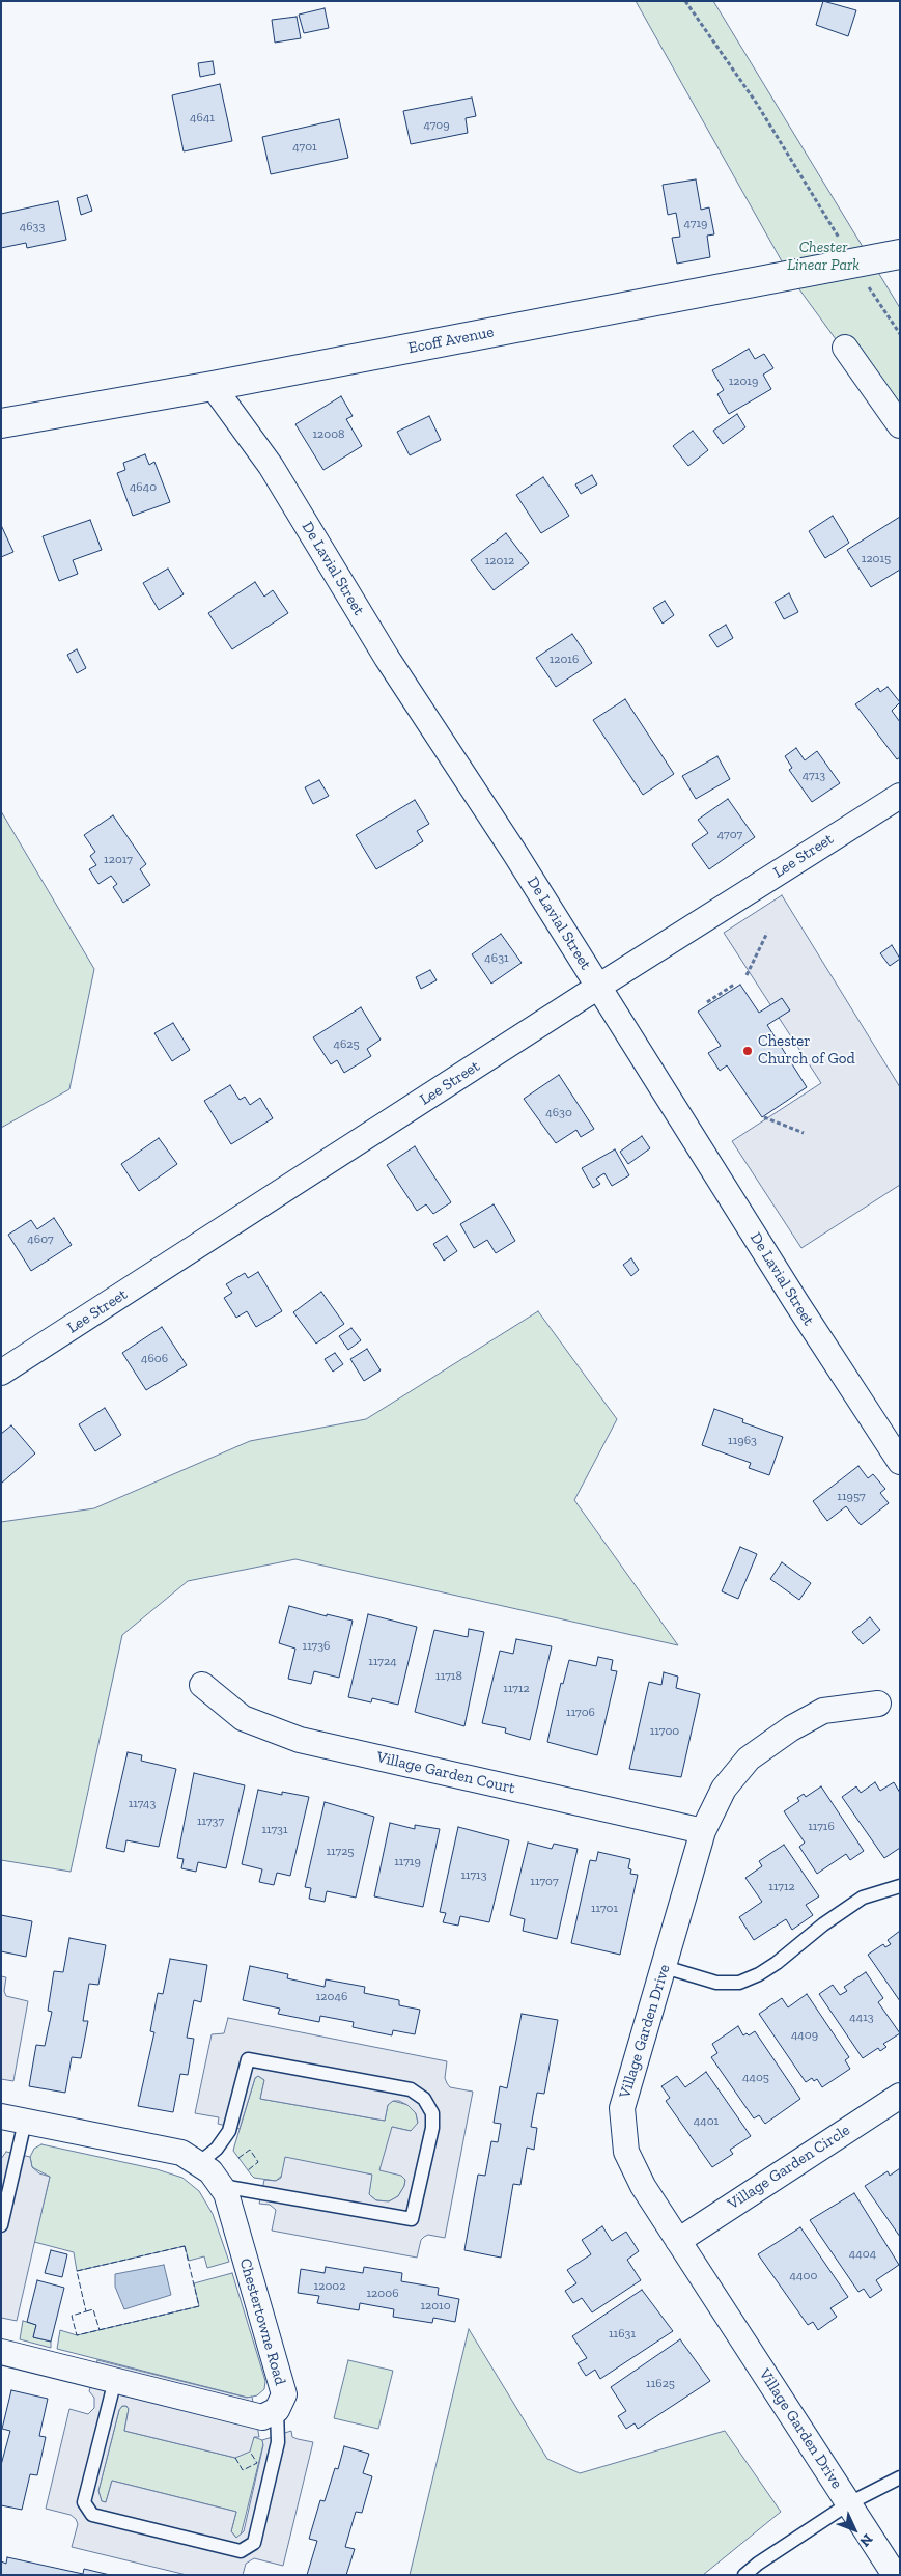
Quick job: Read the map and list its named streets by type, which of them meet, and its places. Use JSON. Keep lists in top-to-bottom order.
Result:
{
  "streets": {
    "street": [
      "Ecoff Avenue",
      "De Lavial Street",
      "Lee Street",
      "Village Garden Court",
      "Village Garden Drive",
      "Village Garden Circle",
      "Chestertowne Road"
    ]
  },
  "crossings": [
    ["Ecoff Avenue", "De Lavial Street"],
    ["De Lavial Street", "Lee Street"],
    ["Village Garden Court", "Village Garden Drive"],
    ["Village Garden Drive", "Village Garden Circle"]
  ],
  "parks": ["Chester Linear Park"],
  "places": ["Chester Church of God"],
  "house_numbers": [
    "4641",
    "4709",
    "4701",
    "4719",
    "4633",
    "12019",
    "12008",
    "4640",
    "12015",
    "12012",
    "12016",
    "4713",
    "4707",
    "12017",
    "4631",
    "4625",
    "4630",
    "4607",
    "4606",
    "11963",
    "11957",
    "11736",
    "11724",
    "11718",
    "11712",
    "11706",
    "11700",
    "11743",
    "11737",
    "11716",
    "11731",
    "11725",
    "11719",
    "11713",
    "11707",
    "11712",
    "11701",
    "12046",
    "4413",
    "4409",
    "4405",
    "4401",
    "4404",
    "4400",
    "12002",
    "12006",
    "12010",
    "11631",
    "11625"
  ],
  "north": "bottom right"
}
